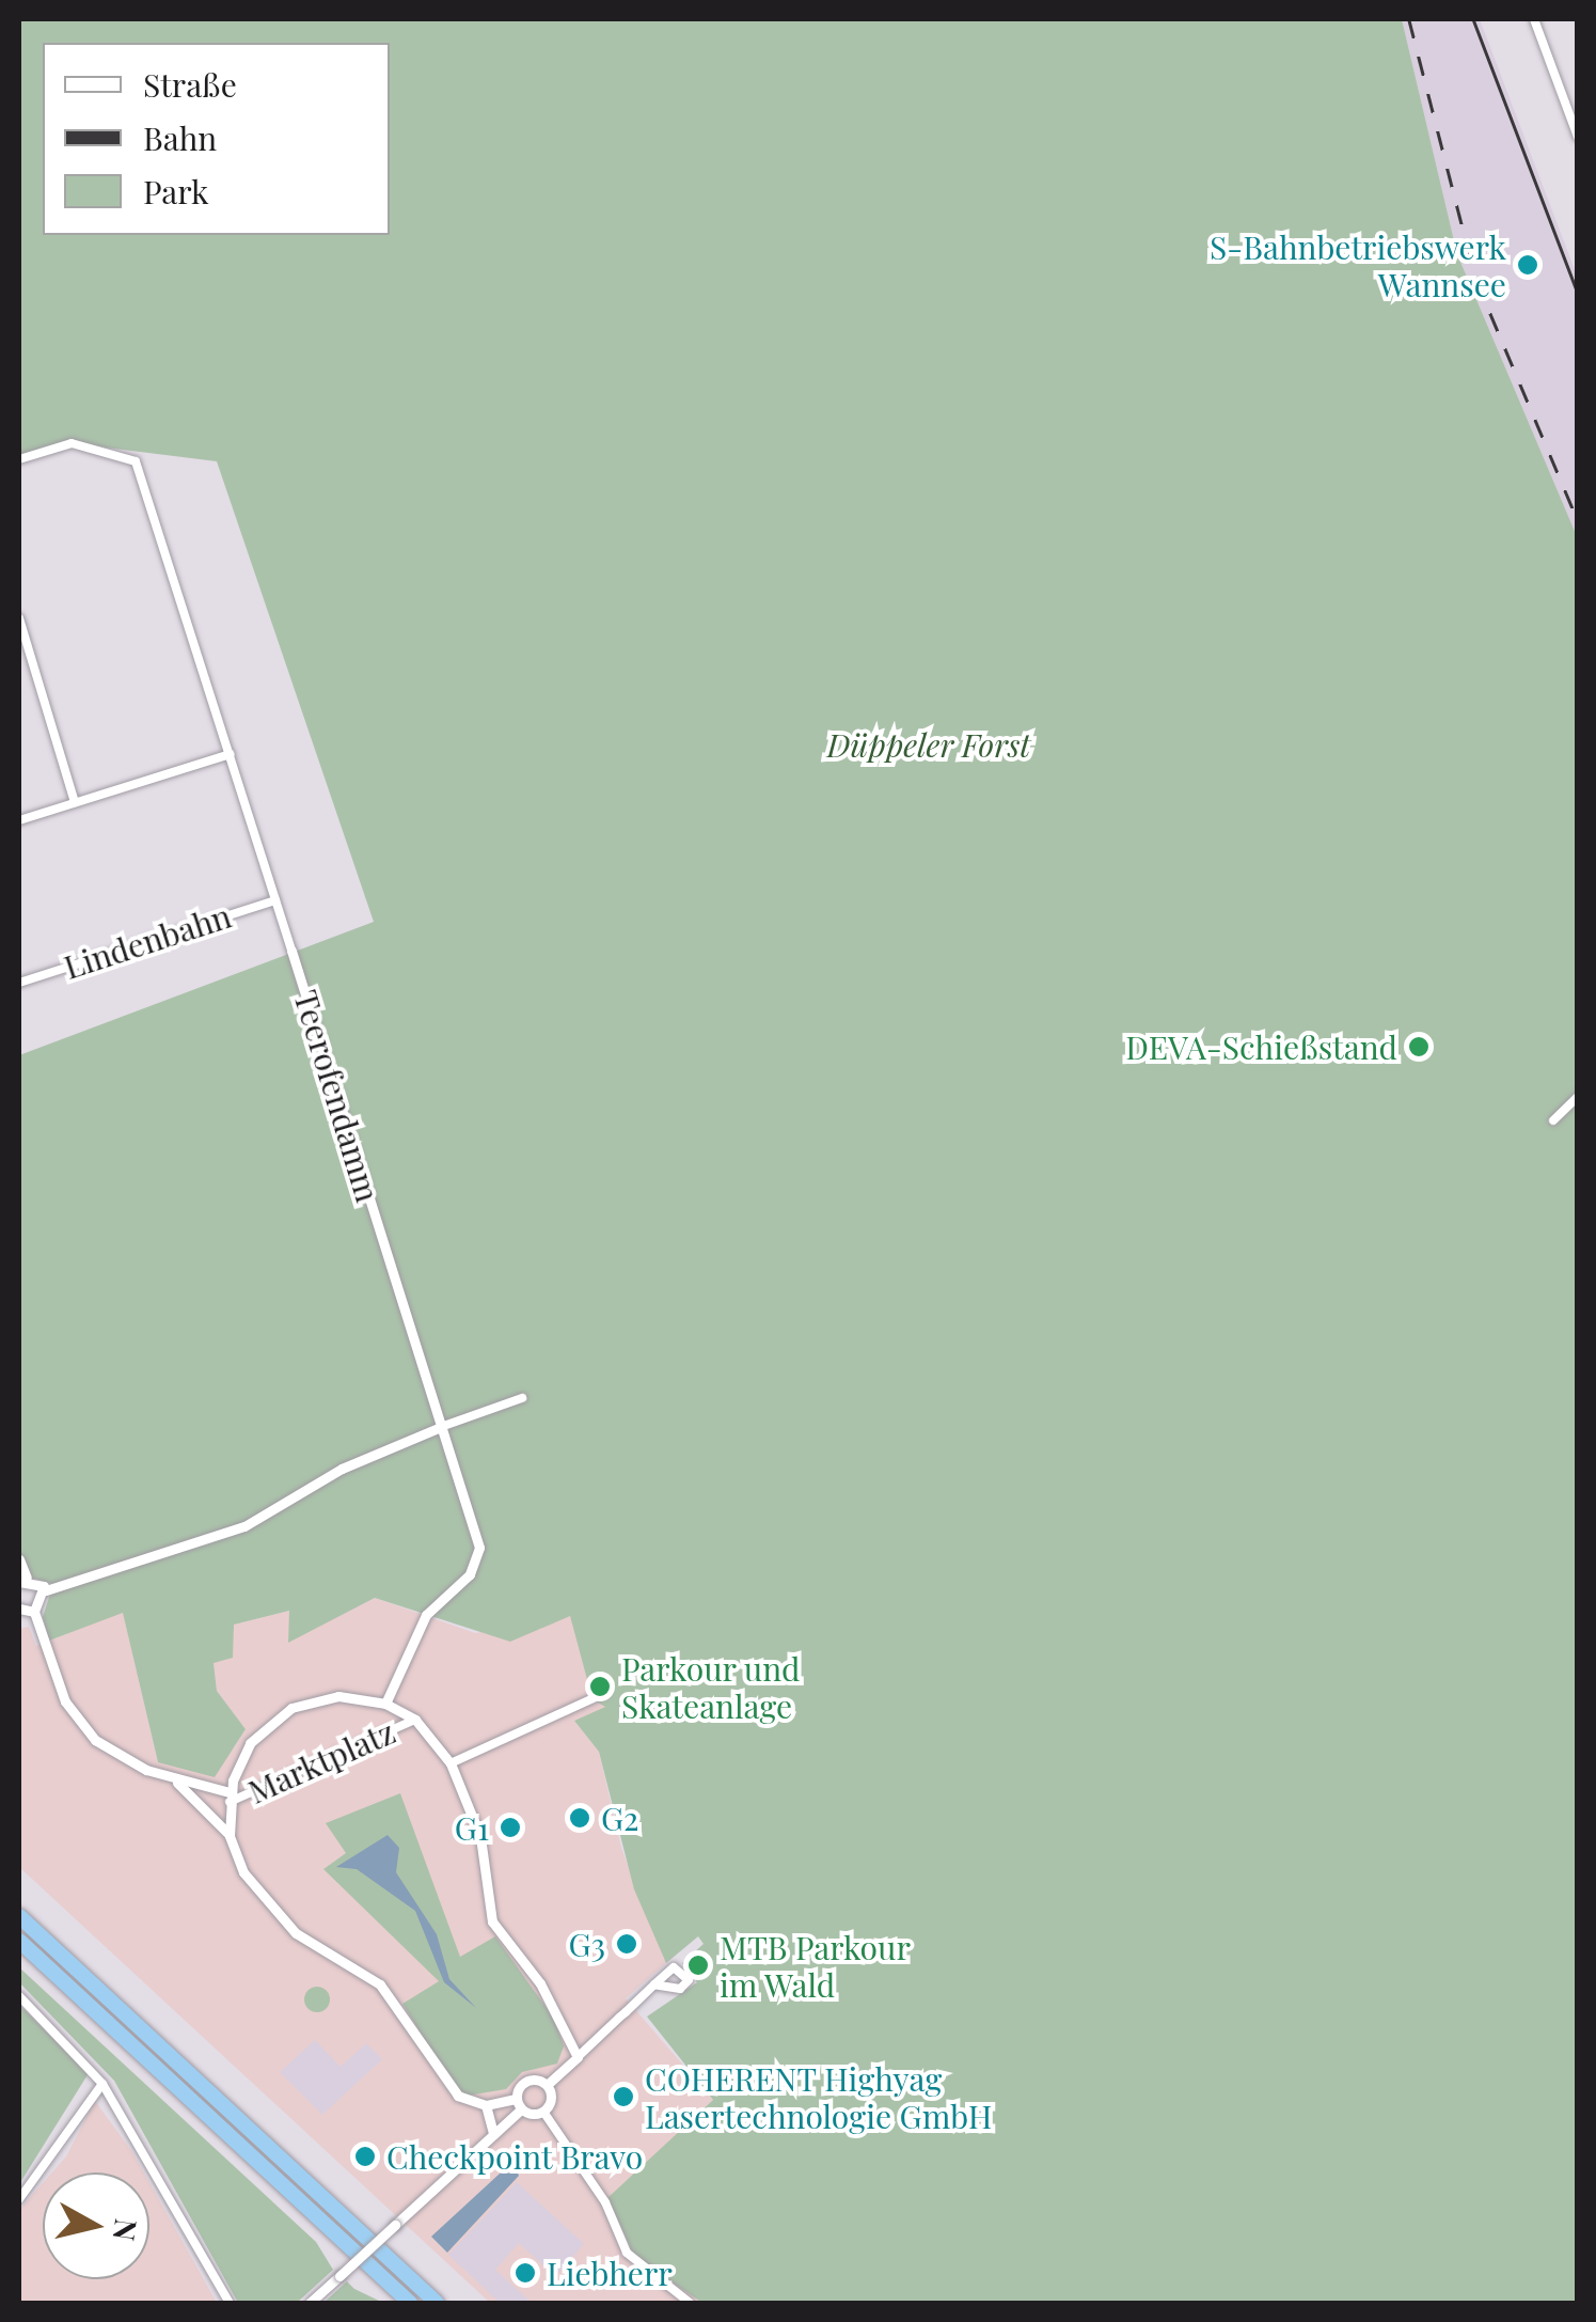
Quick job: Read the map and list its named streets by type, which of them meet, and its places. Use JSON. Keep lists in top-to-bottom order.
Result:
{
  "streets": {
    "street": ["Lindenbahn", "Teerofendamm", "Marktplatz"]
  },
  "crossings": [
    ["Lindenbahn", "Teerofendamm"]
  ],
  "parks": ["Düppeler Forst"],
  "places": [
    "S-Bahnbetriebswerk Wannsee",
    "DEVA-Schießstand",
    "Parkour und Skateanlage",
    "G2",
    "G1",
    "G3",
    "MTB Parkour im Wald",
    "COHERENT Highyag Lasertechnologie GmbH",
    "Checkpoint Bravo",
    "Liebherr"
  ],
  "legend": ["Straße", "Bahn", "Park"],
  "north": "right"
}
